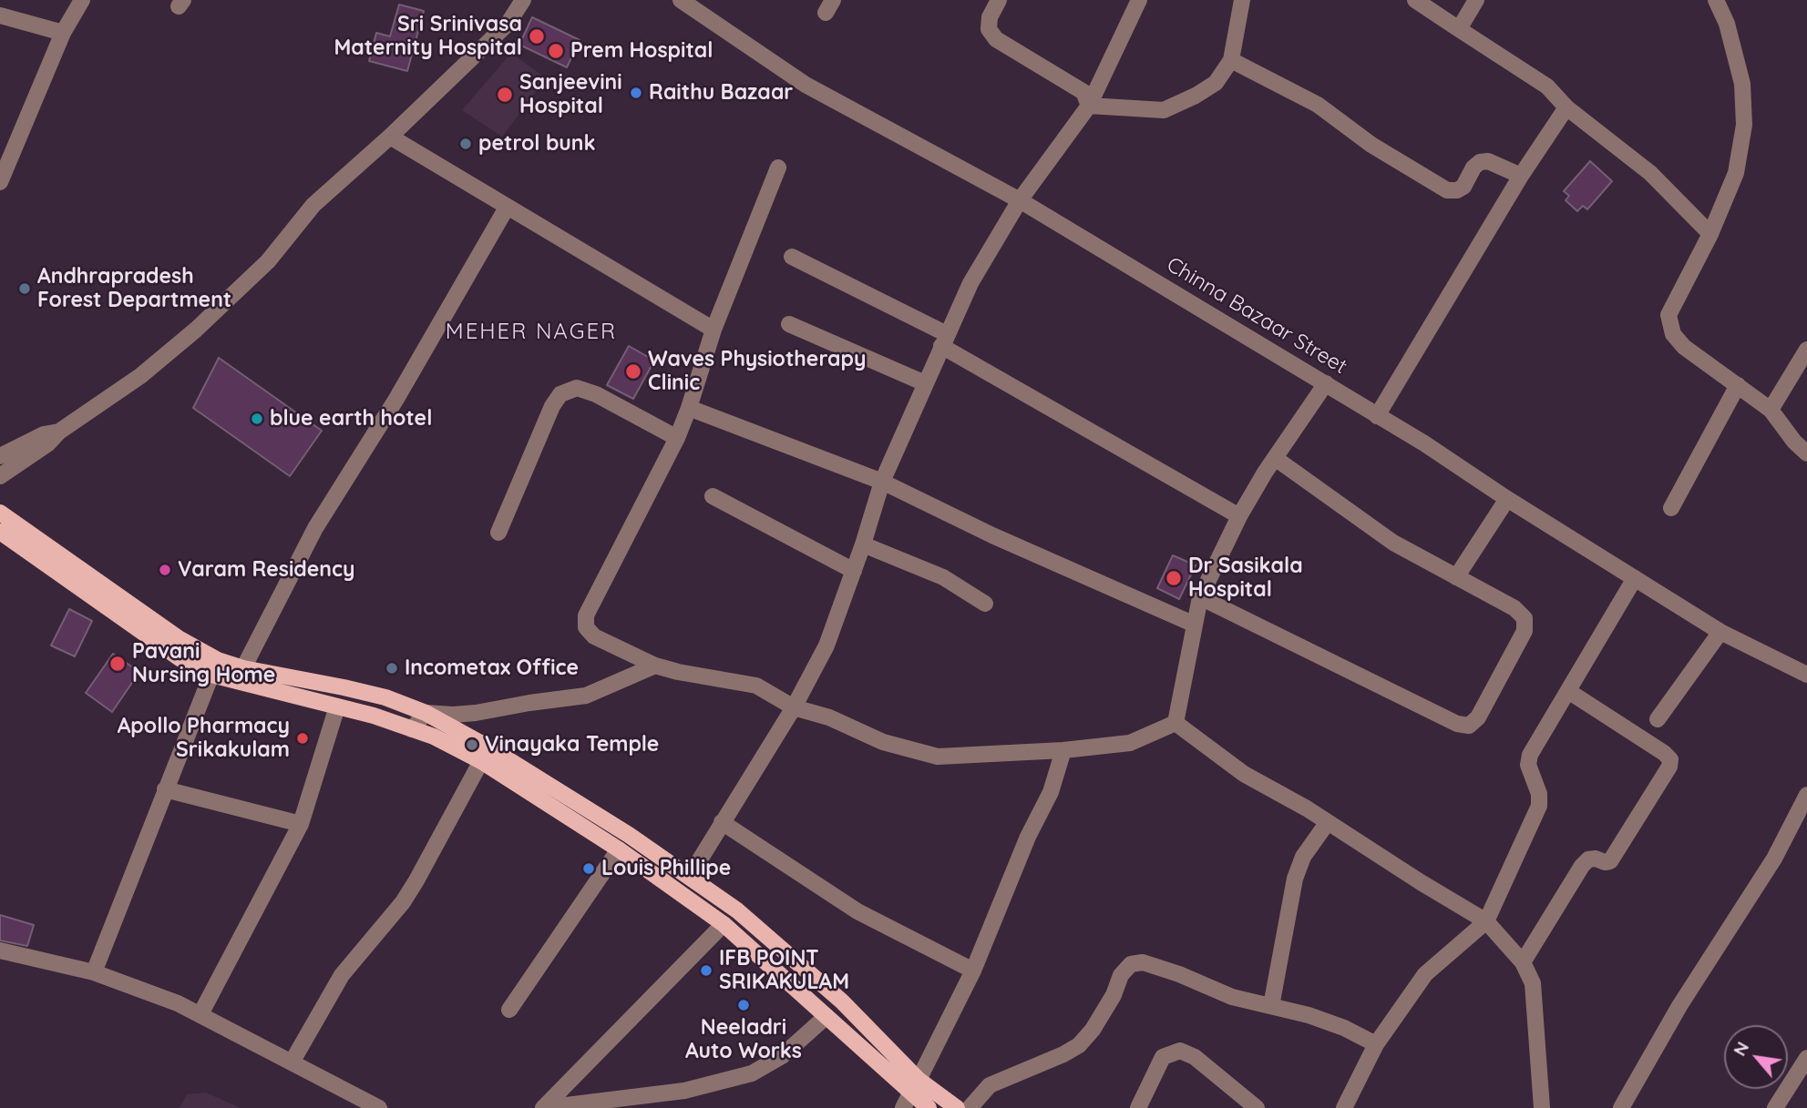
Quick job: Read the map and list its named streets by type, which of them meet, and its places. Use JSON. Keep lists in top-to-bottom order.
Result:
{
  "streets": {
    "street": ["Chinna Bazaar Street"]
  },
  "districts": ["MEHER NAGER"],
  "places": [
    "Sri Srinivasa Maternity Hospital",
    "Prem Hospital",
    "Raithu Bazaar",
    "Sanjeevini Hospital",
    "petrol bunk",
    "Andhrapradesh Forest Department",
    "Waves Physiotherapy Clinic",
    "blue earth hotel",
    "Varam Residency",
    "Dr Sasikala Hospital",
    "Pavani Nursing Home",
    "Incometax Office",
    "Apollo Pharmacy Srikakulam",
    "Vinayaka Temple",
    "Louis Phillipe",
    "IFB POINT SRIKAKULAM",
    "Neeladri Auto Works"
  ],
  "north": "top left"
}
